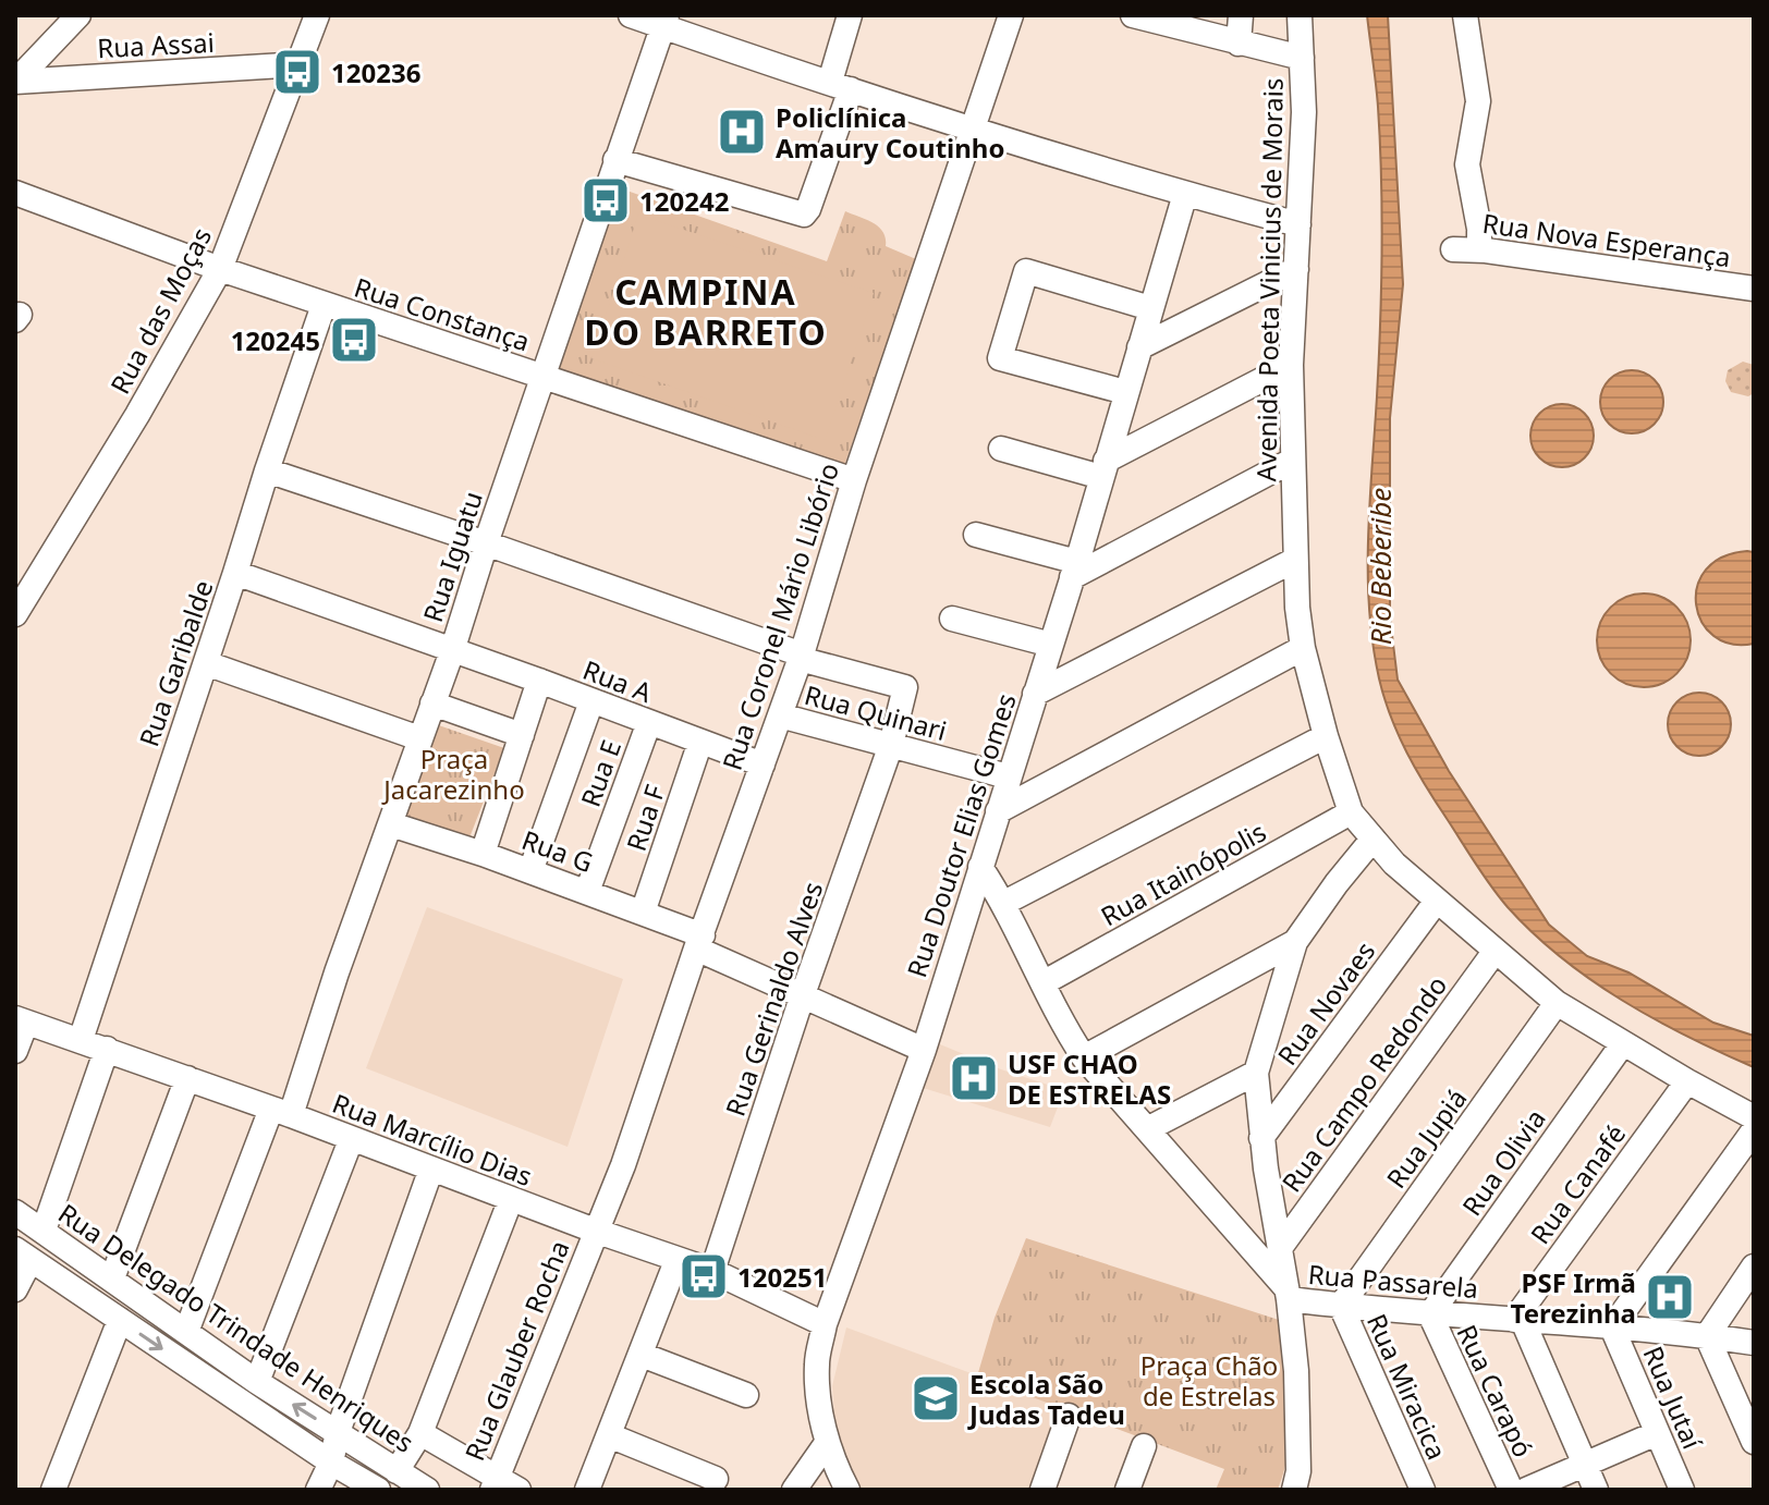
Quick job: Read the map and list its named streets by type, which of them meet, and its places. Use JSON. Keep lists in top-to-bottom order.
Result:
{
  "streets": {
    "street": [
      "Rua Assai",
      "Rua Nova Esperança",
      "Avenida Poeta Vinicius de Morais",
      "Rua das Moças",
      "Rua Constança",
      "Rua Iguatu",
      "Rua Coronel Mário Libório",
      "Rua Garibalde",
      "Rua A",
      "Rua Quinari",
      "Rua E",
      "Rua F",
      "Rua Doutor Elias Gomes",
      "Rua G",
      "Rua Itainópolis",
      "Rua Gerinaldo Alves",
      "Rua Novaes",
      "Rua Campo Redondo",
      "Rua Jupiá",
      "Rua Marcílio Dias",
      "Rua Olivia",
      "Rua Canafé",
      "Rua Passarela",
      "Rua Delegado Trindade Henriques",
      "Rua Glauber Rocha",
      "Rua Miracica",
      "Rua Carapó",
      "Rua Jutaí"
    ]
  },
  "crossings": [
    ["Rua Assai", "Rua das Moças"],
    ["Avenida Poeta Vinicius de Morais", "Rua Itainópolis"],
    ["Avenida Poeta Vinicius de Morais", "Rua Novaes"],
    ["Avenida Poeta Vinicius de Morais", "Rua Campo Redondo"],
    ["Avenida Poeta Vinicius de Morais", "Rua Jupiá"],
    ["Avenida Poeta Vinicius de Morais", "Rua Olivia"],
    ["Avenida Poeta Vinicius de Morais", "Rua Canafé"],
    ["Rua das Moças", "Rua Constança"],
    ["Rua Constança", "Rua Iguatu"],
    ["Rua Constança", "Rua Coronel Mário Libório"],
    ["Rua Constança", "Rua Garibalde"],
    ["Rua Iguatu", "Rua A"],
    ["Rua Iguatu", "Rua G"],
    ["Rua Iguatu", "Rua Marcílio Dias"],
    ["Rua Iguatu", "Rua Delegado Trindade Henriques"],
    ["Rua Coronel Mário Libório", "Rua A"],
    ["Rua Coronel Mário Libório", "Rua Quinari"],
    ["Rua Coronel Mário Libório", "Rua G"],
    ["Rua Coronel Mário Libório", "Rua Gerinaldo Alves"],
    ["Rua Coronel Mário Libório", "Rua Marcílio Dias"],
    ["Rua Coronel Mário Libório", "Rua Glauber Rocha"],
    ["Rua Garibalde", "Rua A"],
    ["Rua Garibalde", "Rua Marcílio Dias"],
    ["Rua A", "Rua E"],
    ["Rua A", "Rua F"],
    ["Rua Quinari", "Rua Doutor Elias Gomes"],
    ["Rua Quinari", "Rua Gerinaldo Alves"],
    ["Rua E", "Rua G"],
    ["Rua F", "Rua G"],
    ["Rua Doutor Elias Gomes", "Rua G"],
    ["Rua Doutor Elias Gomes", "Rua Marcílio Dias"],
    ["Rua G", "Rua Gerinaldo Alves"],
    ["Rua Gerinaldo Alves", "Rua Marcílio Dias"],
    ["Rua Jupiá", "Rua Passarela"],
    ["Rua Jupiá", "Rua Miracica"],
    ["Rua Marcílio Dias", "Rua Glauber Rocha"],
    ["Rua Olivia", "Rua Passarela"],
    ["Rua Olivia", "Rua Carapó"],
    ["Rua Canafé", "Rua Passarela"],
    ["Rua Passarela", "Rua Miracica"],
    ["Rua Passarela", "Rua Carapó"],
    ["Rua Passarela", "Rua Jutaí"],
    ["Rua Delegado Trindade Henriques", "Rua Glauber Rocha"]
  ],
  "districts": ["CAMPINA DO BARRETO"],
  "water": ["Rio Beberibe"],
  "parks": ["Praça Jacarezinho", "Praça Chão de Estrelas"],
  "places": {
    "bus stop": [
      "120236",
      "120242",
      "120245",
      "120251"
    ],
    "hospital": ["Policlínica Amaury Coutinho", "USF CHAO DE ESTRELAS", "PSF Irmã Terezinha"],
    "school or university": ["Escola São Judas Tadeu"]
  }
}
